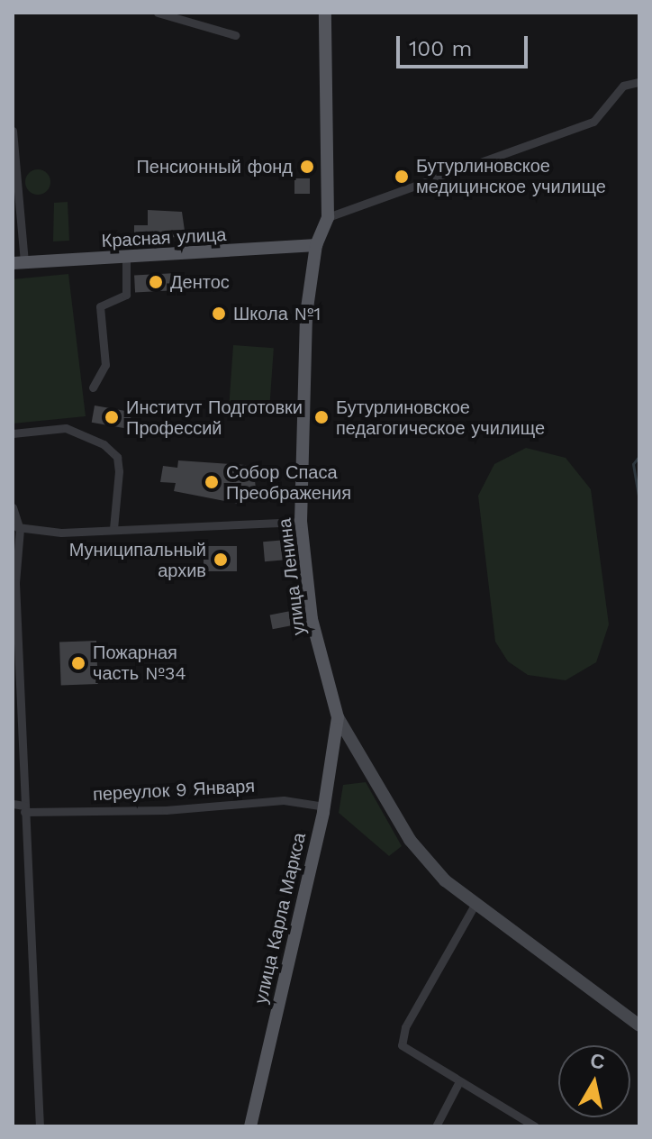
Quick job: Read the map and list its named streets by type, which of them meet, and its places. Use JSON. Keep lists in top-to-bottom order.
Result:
{
  "streets": {
    "main road": ["Красная улица", "улица Ленина", "улица Карла Маркса"],
    "street": ["переулок 9 Января"]
  },
  "crossings": [
    ["Красная улица", "улица Ленина"],
    ["улица Ленина", "улица Карла Маркса"],
    ["переулок 9 Января", "улица Карла Маркса"]
  ],
  "places": [
    "Пенсионный фонд",
    "Бутурлиновское медицинское училище",
    "Дентос",
    "Школа №1",
    "Институт Подготовки Профессий",
    "Бутурлиновское педагогическое училище",
    "Собор Спаса Преображения",
    "Муниципальный архив",
    "Пожарная часть №34"
  ],
  "scale_bar": "100 m",
  "north": "top"
}
